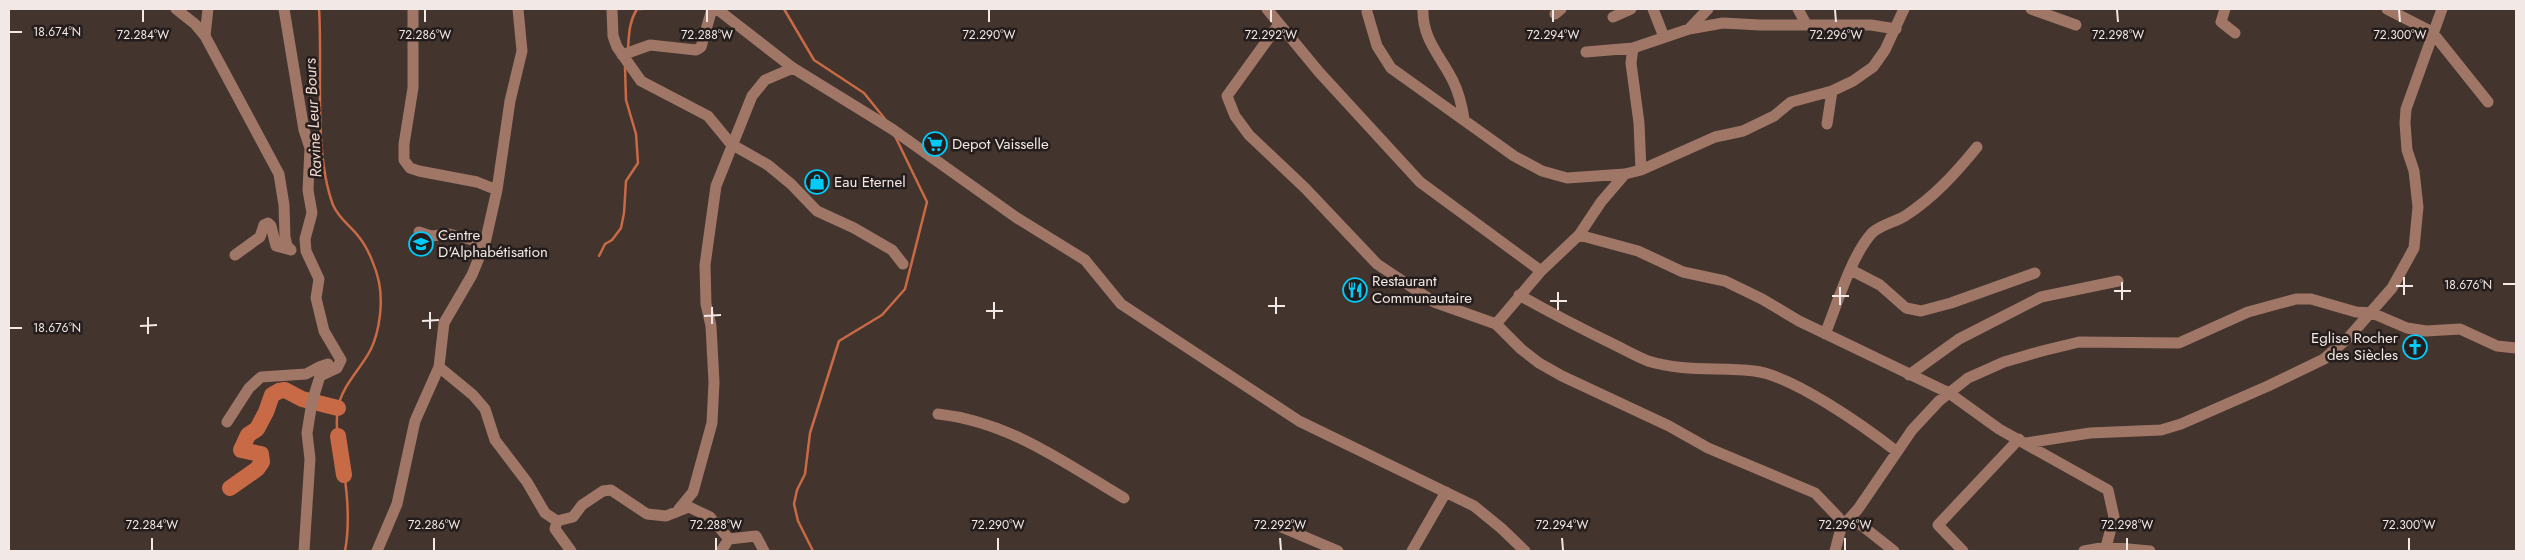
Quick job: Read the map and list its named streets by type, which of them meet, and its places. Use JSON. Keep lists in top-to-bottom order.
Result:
{
  "water": ["Ravine Leur Bours"],
  "places": {
    "supermarket": ["Depot Vaisselle"],
    "shop": ["Eau Eternel"],
    "school or university": ["Centre D'Alphabétisation"],
    "restaurant": ["Restaurant Communautaire"],
    "church": ["Eglise Rocher des Siècles"]
  },
  "coordinates": [
    "18.674°N",
    "72.284°W",
    "72.286°W",
    "72.288°W",
    "72.290°W",
    "72.292°W",
    "72.294°W",
    "72.296°W",
    "72.298°W",
    "72.300°W",
    "18.676°N"
  ]
}
